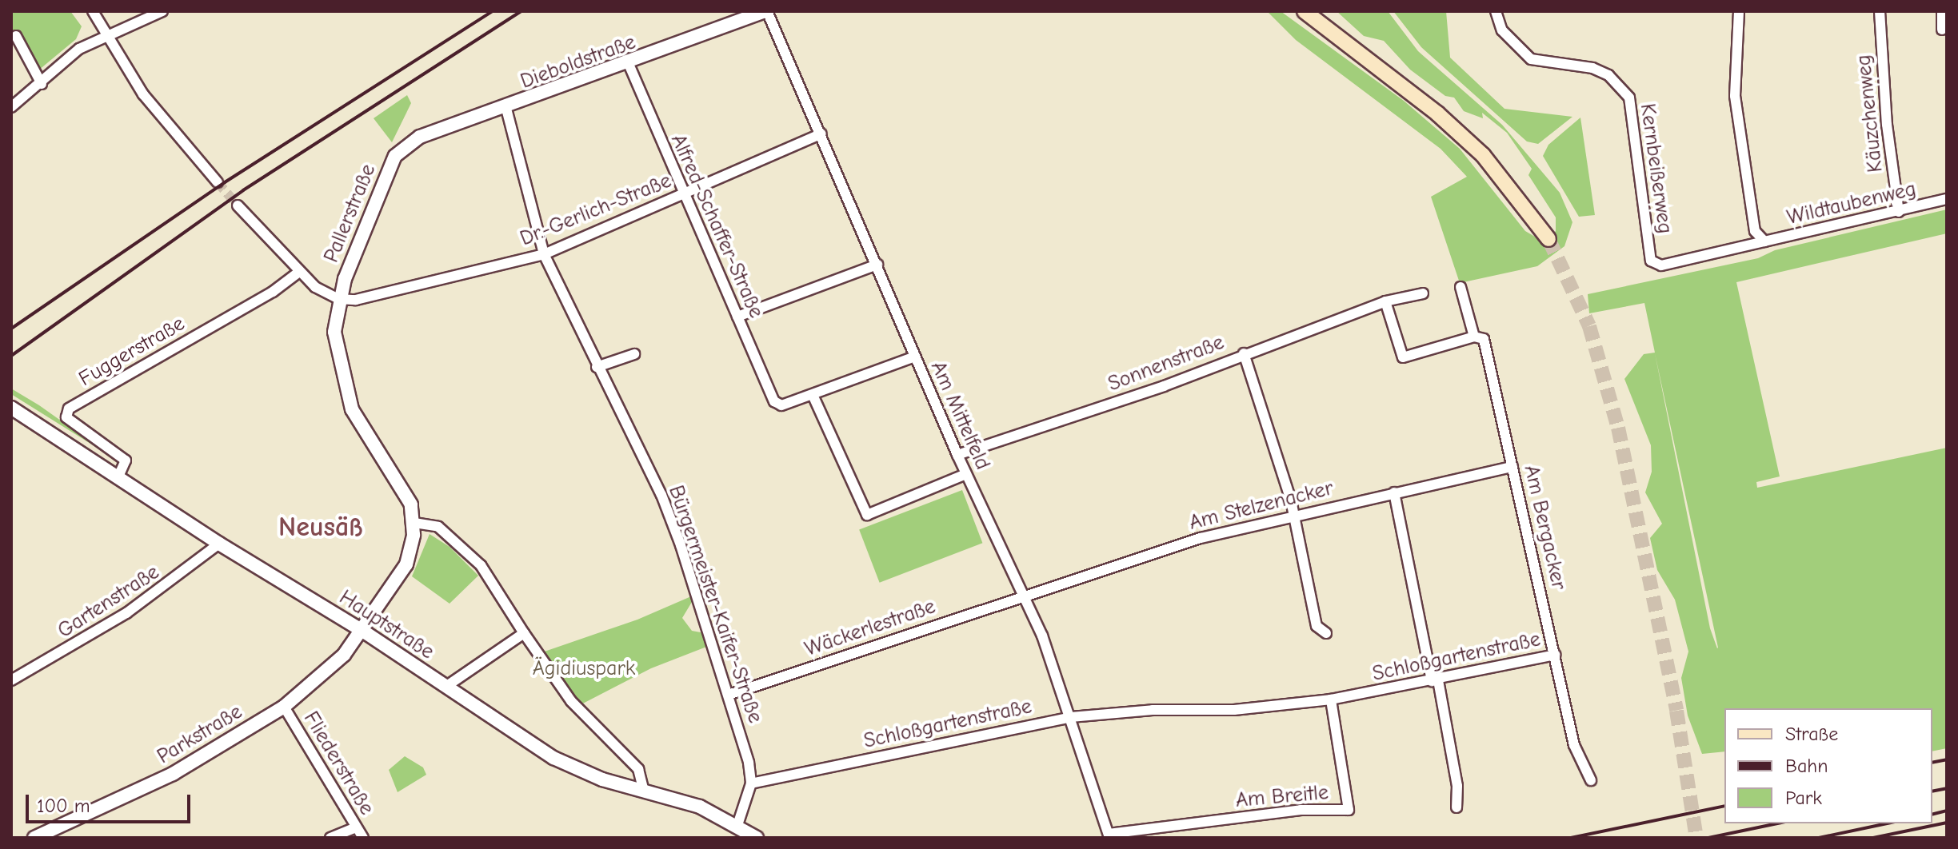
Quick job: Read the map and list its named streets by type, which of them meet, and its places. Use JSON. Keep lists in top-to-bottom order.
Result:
{
  "streets": {
    "street": [
      "Dieboldstraße",
      "Käuzchenweg",
      "Kernbeißerweg",
      "Wildtaubenweg",
      "Dr.-Gerlich-Straße",
      "Pallerstraße",
      "Alfred-Schaffer-Straße",
      "Fuggerstraße",
      "Sonnenstraße",
      "Am Mittelfeld",
      "Am Stelzenacker",
      "Am Bergacker",
      "Gartenstraße",
      "Bürgermeister-Kaifer-Straße",
      "Hauptstraße",
      "Wäckerlestraße",
      "Schloßgartenstraße",
      "Parkstraße",
      "Fliederstraße",
      "Am Breitle"
    ]
  },
  "crossings": [
    ["Dieboldstraße", "Pallerstraße"],
    ["Dieboldstraße", "Alfred-Schaffer-Straße"],
    ["Dieboldstraße", "Am Mittelfeld"],
    ["Dieboldstraße", "Bürgermeister-Kaifer-Straße"],
    ["Käuzchenweg", "Wildtaubenweg"],
    ["Kernbeißerweg", "Wildtaubenweg"],
    ["Dr.-Gerlich-Straße", "Pallerstraße"],
    ["Dr.-Gerlich-Straße", "Alfred-Schaffer-Straße"],
    ["Dr.-Gerlich-Straße", "Am Mittelfeld"],
    ["Dr.-Gerlich-Straße", "Bürgermeister-Kaifer-Straße"],
    ["Pallerstraße", "Parkstraße"],
    ["Fuggerstraße", "Hauptstraße"],
    ["Sonnenstraße", "Am Mittelfeld"],
    ["Am Mittelfeld", "Am Stelzenacker"],
    ["Am Mittelfeld", "Wäckerlestraße"],
    ["Am Mittelfeld", "Schloßgartenstraße"],
    ["Am Mittelfeld", "Am Breitle"],
    ["Am Stelzenacker", "Am Bergacker"],
    ["Am Stelzenacker", "Wäckerlestraße"],
    ["Am Bergacker", "Schloßgartenstraße"],
    ["Gartenstraße", "Hauptstraße"],
    ["Bürgermeister-Kaifer-Straße", "Wäckerlestraße"],
    ["Bürgermeister-Kaifer-Straße", "Schloßgartenstraße"],
    ["Hauptstraße", "Parkstraße"],
    ["Schloßgartenstraße", "Am Breitle"],
    ["Parkstraße", "Fliederstraße"]
  ],
  "districts": ["Neusäß"],
  "parks": ["Ägidiuspark"],
  "legend": ["Straße", "Bahn", "Park"],
  "scale_bar": "100 m"
}
